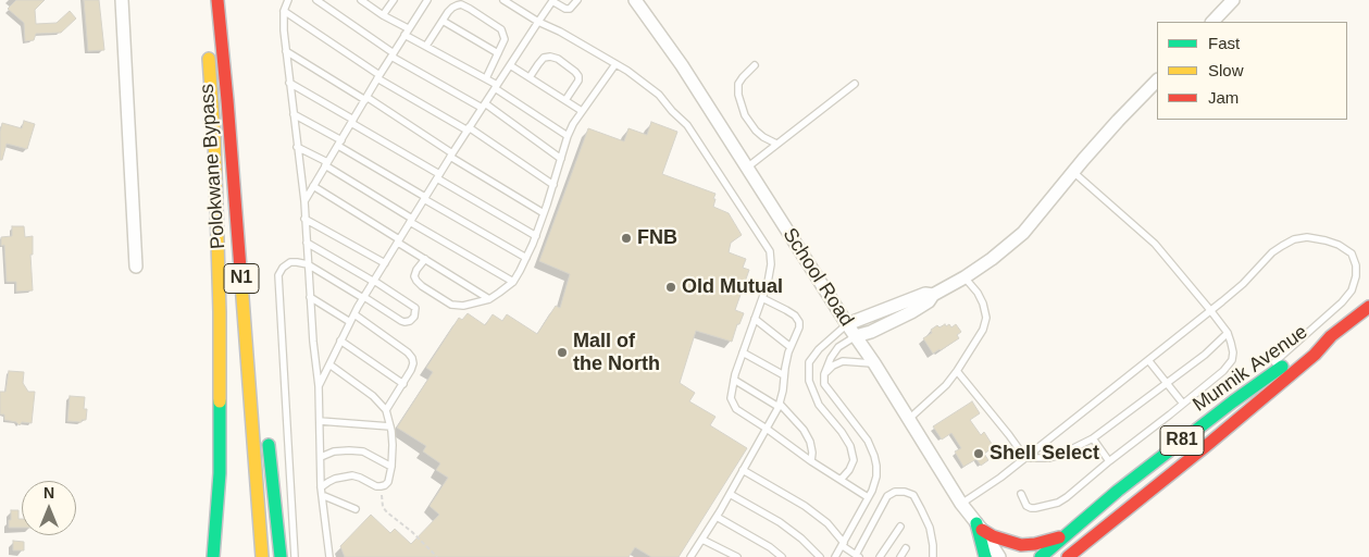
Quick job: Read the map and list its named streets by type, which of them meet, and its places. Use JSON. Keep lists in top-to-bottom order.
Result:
{
  "streets": {
    "main road": [
      "Polokwane Bypass",
      "N1",
      "Munnik Avenue",
      "R81"
    ],
    "street": ["School Road"]
  },
  "places": [
    "FNB",
    "Old Mutual",
    "Mall of the North",
    "Shell Select"
  ],
  "legend": ["Fast", "Slow", "Jam"],
  "north": "top"
}
